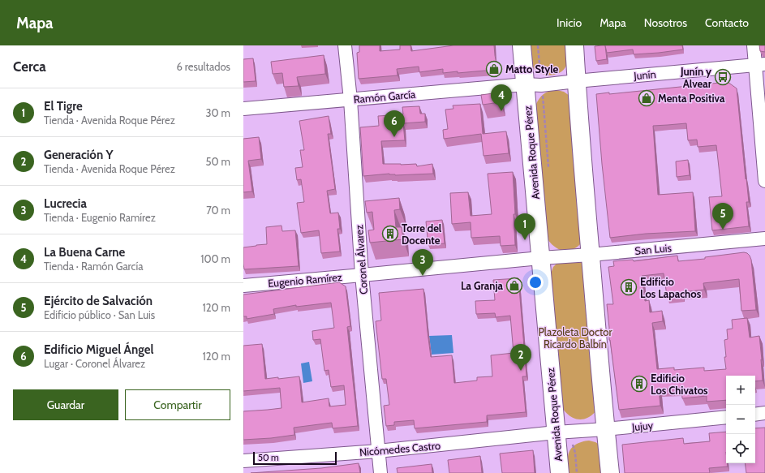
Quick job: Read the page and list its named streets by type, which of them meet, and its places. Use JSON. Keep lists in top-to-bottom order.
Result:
{
  "streets": {
    "main road": ["Avenida Roque Pérez"],
    "street": [
      "Junín",
      "Ramón García",
      "San Luis",
      "Coronel Álvarez",
      "Eugenio Ramírez",
      "Jujuy",
      "Nicómedes Castro"
    ]
  },
  "crossings": [
    ["Junín", "Ramón García"],
    ["Junín", "Avenida Roque Pérez"],
    ["Ramón García", "Avenida Roque Pérez"],
    ["Ramón García", "Coronel Álvarez"],
    ["Avenida Roque Pérez", "San Luis"],
    ["Avenida Roque Pérez", "Eugenio Ramírez"],
    ["Avenida Roque Pérez", "Jujuy"],
    ["Avenida Roque Pérez", "Nicómedes Castro"],
    ["San Luis", "Eugenio Ramírez"],
    ["Coronel Álvarez", "Eugenio Ramírez"],
    ["Coronel Álvarez", "Nicómedes Castro"],
    ["Jujuy", "Nicómedes Castro"]
  ],
  "parks": ["Plazoleta Doctor Ricardo Balbín"],
  "places": {
    "shop": ["Matto Style", "Menta Positiva", "La Granja"],
    "bus stop": ["Junín y Alvear"],
    "building": ["Torre del Docente", "Edificio Los Lapachos", "Edificio Los Chivatos"]
  },
  "scale_bar": "50 m",
  "page": {
    "header": "Mapa",
    "nav": [
      "Inicio",
      "Mapa",
      "Nosotros",
      "Contacto"
    ],
    "heading": ["Cerca", "6 resultados"],
    "pins": [
      "4",
      "6",
      "5",
      "1",
      "3",
      "2"
    ],
    "list": [
      {
        "mark": "1",
        "name": "El Tigre",
        "note": "Tienda · Avenida Roque Pérez",
        "value": "30 m"
      },
      {
        "mark": "2",
        "name": "Generación Y",
        "note": "Tienda · Avenida Roque Pérez",
        "value": "50 m"
      },
      {
        "mark": "3",
        "name": "Lucrecia",
        "note": "Tienda · Eugenio Ramírez",
        "value": "70 m"
      },
      {
        "mark": "4",
        "name": "La Buena Carne",
        "note": "Tienda · Ramón García",
        "value": "100 m"
      },
      {
        "mark": "5",
        "name": "Ejército de Salvación",
        "note": "Edificio público · San Luis",
        "value": "120 m"
      },
      {
        "mark": "6",
        "name": "Edificio Miguel Ángel",
        "note": "Lugar · Coronel Álvarez",
        "value": "120 m"
      }
    ],
    "map_buttons": ["+", "−"],
    "buttons": ["Guardar", "Compartir"],
    "scale": "50 m"
  }
}
